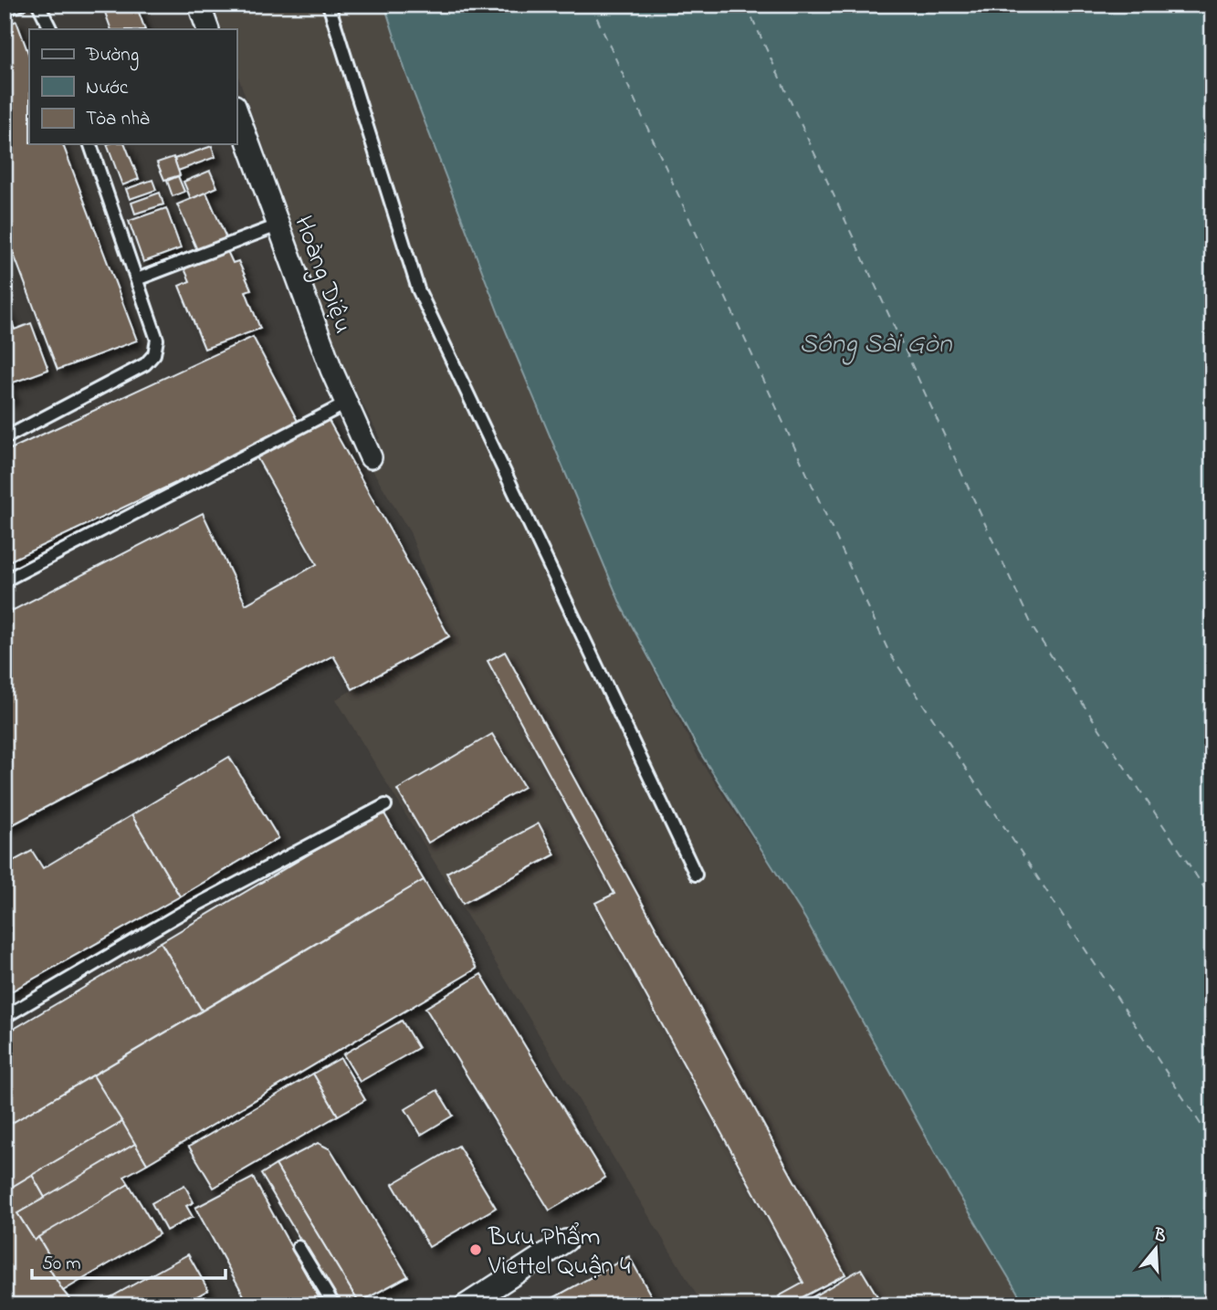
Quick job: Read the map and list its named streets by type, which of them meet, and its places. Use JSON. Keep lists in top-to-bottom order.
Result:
{
  "streets": {
    "street": ["Hoàng Diệu"]
  },
  "water": ["Sông Sài Gòn"],
  "places": ["Bưu Phẩm Viettel Quận 4"],
  "legend": ["Đường", "Nước", "Tòa nhà"],
  "scale_bar": "50 m",
  "north": "top"
}
